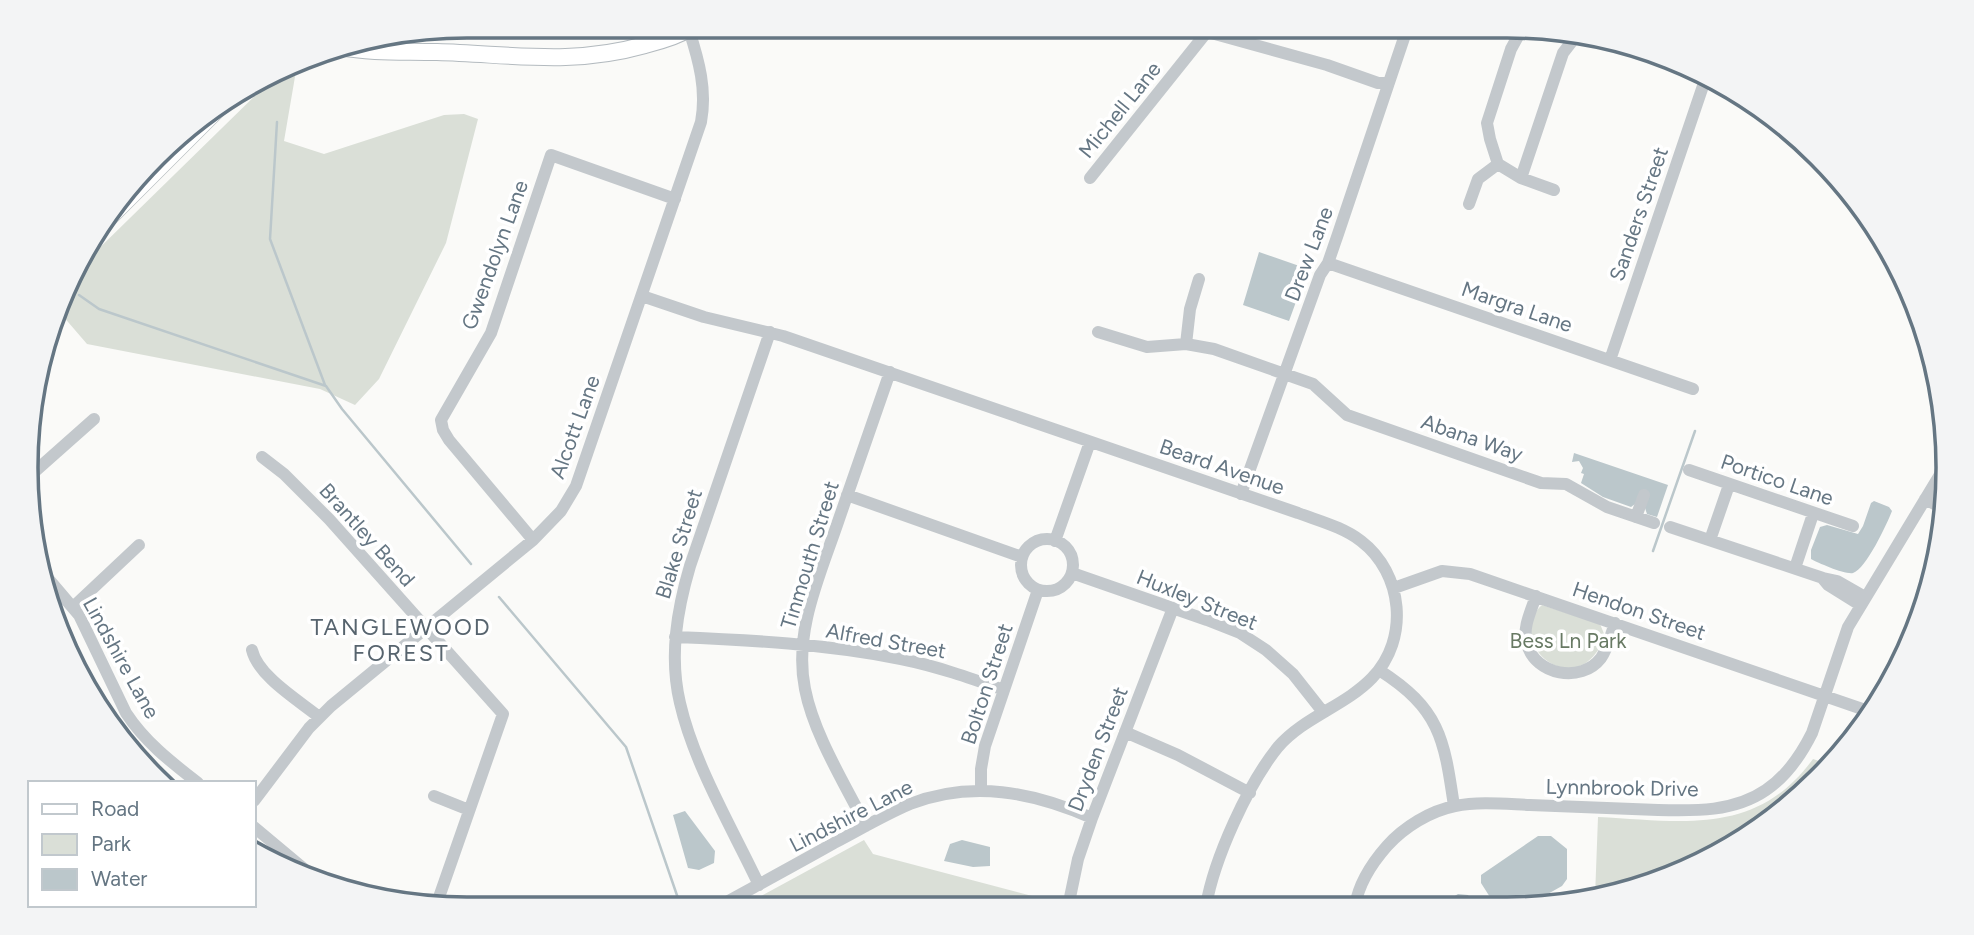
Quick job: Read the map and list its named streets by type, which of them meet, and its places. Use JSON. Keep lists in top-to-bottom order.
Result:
{
  "streets": {
    "street": [
      "Michell Lane",
      "Sanders Street",
      "Drew Lane",
      "Gwendolyn Lane",
      "Margra Lane",
      "Alcott Lane",
      "Abana Way",
      "Beard Avenue",
      "Portico Lane",
      "Brantley Bend",
      "Blake Street",
      "Tinmouth Street",
      "Huxley Street",
      "Hendon Street",
      "Alfred Street",
      "Lindshire Lane",
      "Bolton Street",
      "Dryden Street",
      "Lynnbrook Drive"
    ]
  },
  "crossings": [
    ["Sanders Street", "Margra Lane"],
    ["Drew Lane", "Margra Lane"],
    ["Drew Lane", "Abana Way"],
    ["Drew Lane", "Beard Avenue"],
    ["Gwendolyn Lane", "Alcott Lane"],
    ["Alcott Lane", "Beard Avenue"],
    ["Alcott Lane", "Brantley Bend"],
    ["Beard Avenue", "Blake Street"],
    ["Beard Avenue", "Tinmouth Street"],
    ["Beard Avenue", "Huxley Street"],
    ["Beard Avenue", "Hendon Street"],
    ["Blake Street", "Alfred Street"],
    ["Blake Street", "Lindshire Lane"],
    ["Tinmouth Street", "Alfred Street"],
    ["Tinmouth Street", "Lindshire Lane"],
    ["Huxley Street", "Bolton Street"],
    ["Huxley Street", "Dryden Street"],
    ["Hendon Street", "Lynnbrook Drive"],
    ["Alfred Street", "Bolton Street"],
    ["Lindshire Lane", "Bolton Street"],
    ["Lindshire Lane", "Dryden Street"]
  ],
  "districts": ["TANGLEWOOD FOREST"],
  "parks": ["Bess Ln Park"],
  "legend": ["Road", "Park", "Water"]
}
